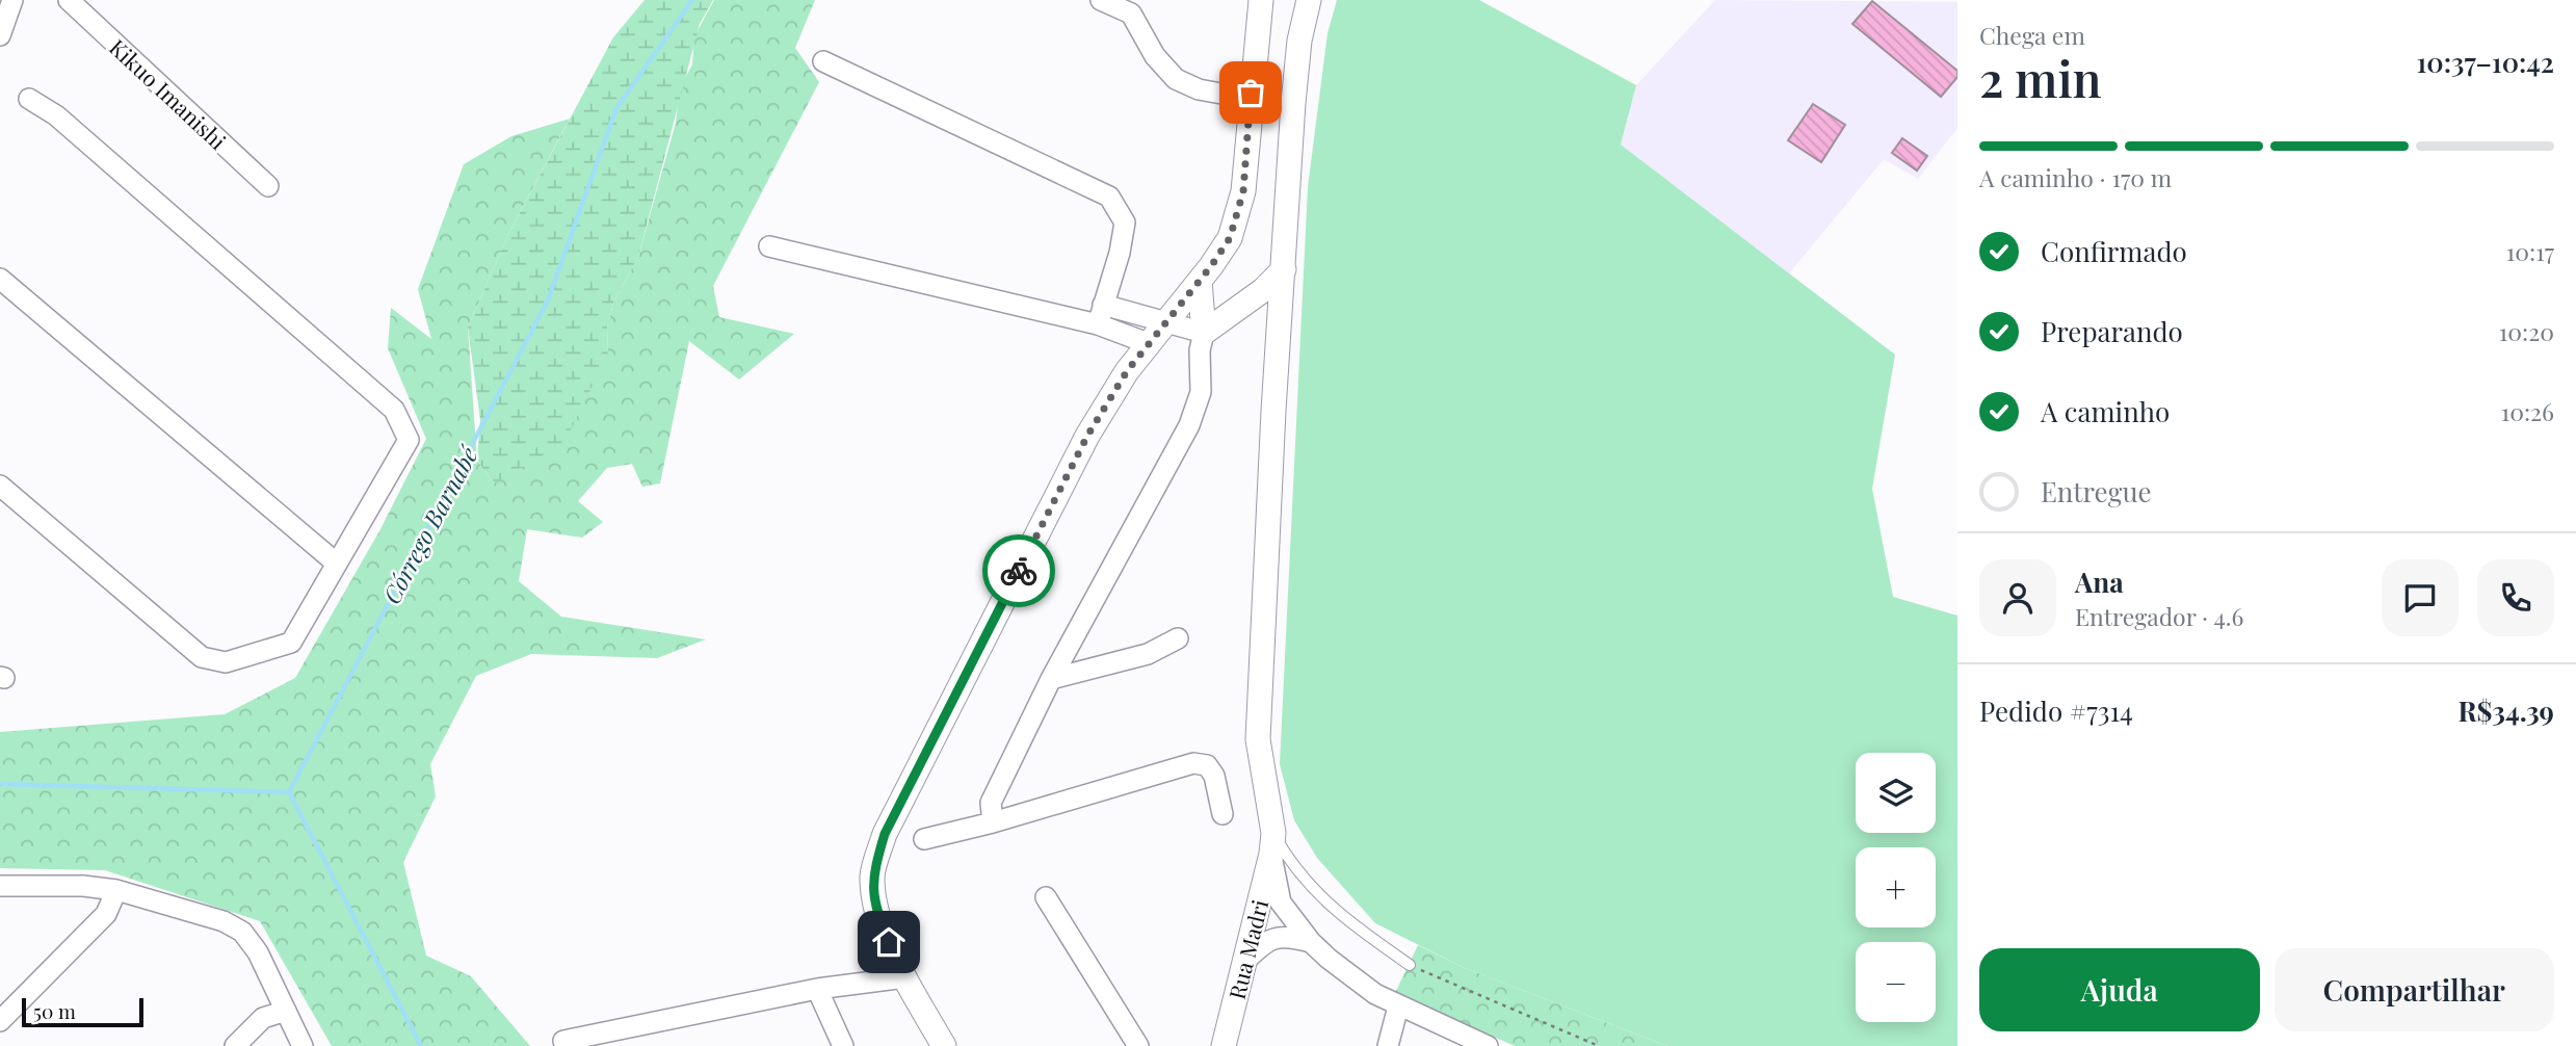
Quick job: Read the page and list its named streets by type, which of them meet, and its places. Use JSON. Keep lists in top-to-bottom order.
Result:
{
  "streets": {
    "street": ["Kikuo Imanishi", "Rua Madri"]
  },
  "water": ["Córrego Barnabé"],
  "scale_bar": "50 m",
  "page": {
    "heading": ["2 min", "Chega em", "10:37–10:42"],
    "panel": [
      "Ana",
      "Entregador · 4.6",
      "Pedido #7314",
      "R$34.39"
    ],
    "bar": "A caminho · 170 m",
    "list": [
      ["Confirmado", "10:17"],
      ["Preparando", "10:20"],
      ["A caminho", "10:26"],
      "Entregue"
    ],
    "map_buttons": ["+", "−"],
    "buttons": ["Ajuda", "Compartilhar"],
    "scale": "50 m"
  }
}
